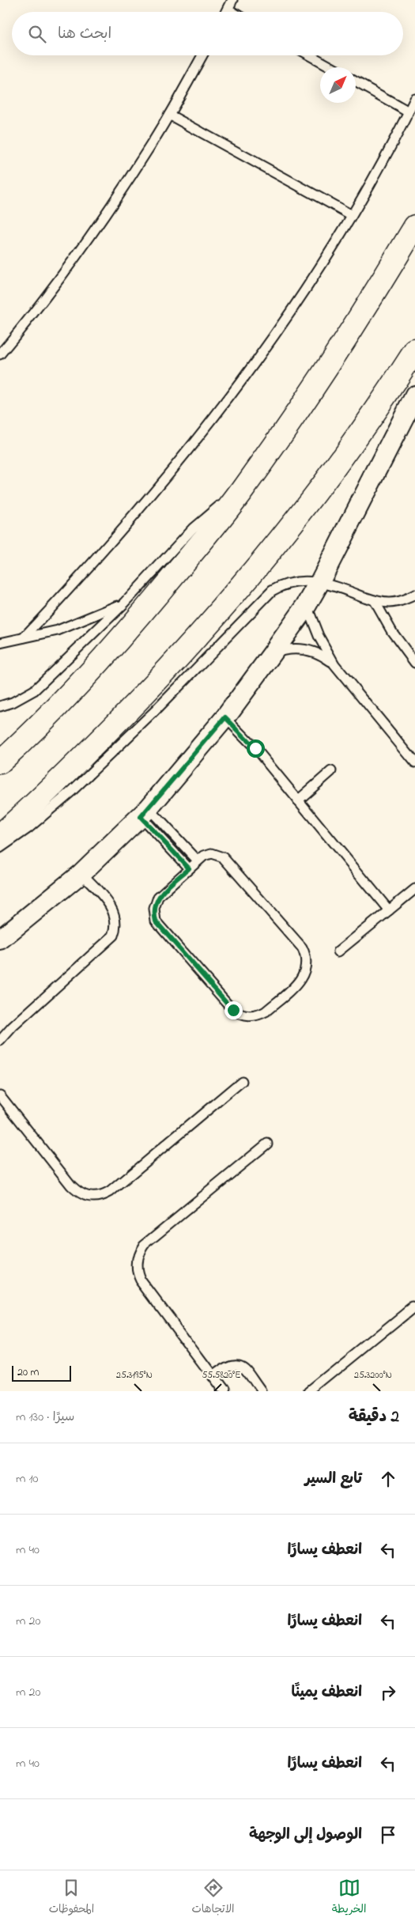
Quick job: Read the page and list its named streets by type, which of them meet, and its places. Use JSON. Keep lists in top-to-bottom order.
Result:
{
  "scale_bar": "20 m",
  "north": "top right",
  "page": {
    "search": "ابحث هنا",
    "scale": "20 m",
    "heading": ["2 دقيقة", "سيرًا · 130 m"],
    "list": [
      ["تابع السير", "10 m"],
      ["انعطف يسارًا", "40 m"],
      ["انعطف يسارًا", "20 m"],
      ["انعطف يمينًا", "20 m"],
      ["انعطف يسارًا", "40 m"],
      "الوصول إلى الوجهة"
    ],
    "nav": ["الخريطة", "الاتجاهات", "المحفوظات"]
  },
  "coordinates": ["55.5820°E", "25.3195°N", "25.3200°N"]
}
